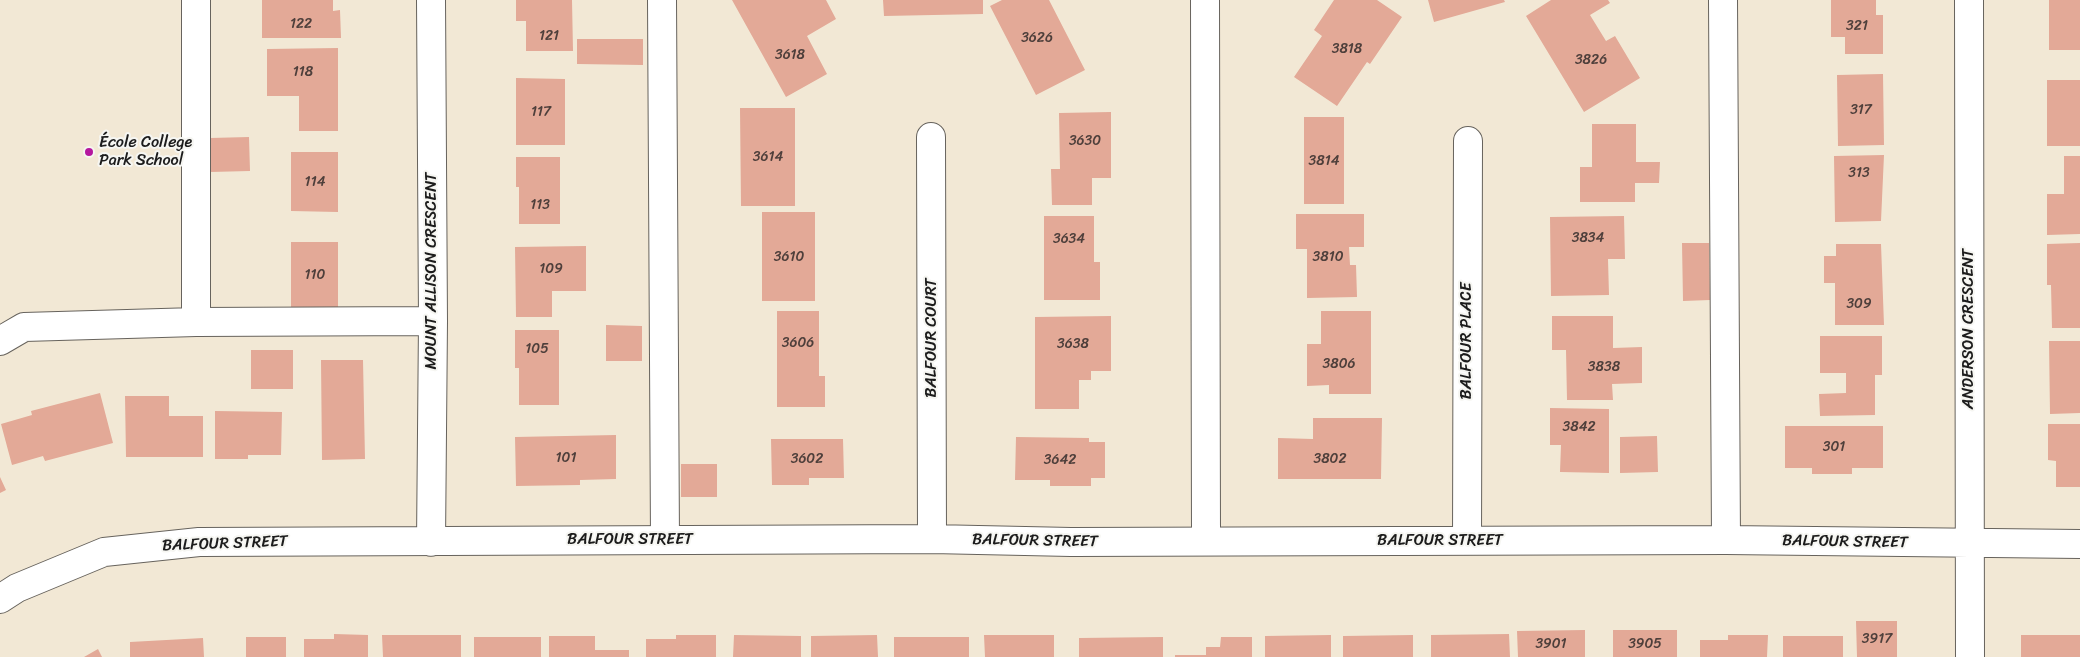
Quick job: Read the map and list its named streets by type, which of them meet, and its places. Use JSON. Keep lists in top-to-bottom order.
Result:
{
  "streets": {
    "street": [
      "MOUNT ALLISON CRESCENT",
      "ANDERSON CRESCENT",
      "BALFOUR COURT",
      "BALFOUR PLACE",
      "BALFOUR STREET"
    ]
  },
  "crossings": [
    ["MOUNT ALLISON CRESCENT", "BALFOUR STREET"],
    ["ANDERSON CRESCENT", "BALFOUR STREET"],
    ["BALFOUR COURT", "BALFOUR STREET"],
    ["BALFOUR PLACE", "BALFOUR STREET"]
  ],
  "places": ["École College Park School"],
  "house_numbers": [
    "122",
    "321",
    "121",
    "3626",
    "3818",
    "3618",
    "3826",
    "118",
    "317",
    "117",
    "3630",
    "3614",
    "3814",
    "313",
    "114",
    "113",
    "3834",
    "3634",
    "3610",
    "3810",
    "109",
    "110",
    "309",
    "3606",
    "3638",
    "105",
    "3806",
    "3838",
    "3842",
    "301",
    "101",
    "3602",
    "3802",
    "3642",
    "3917",
    "3901",
    "3905"
  ]
}
